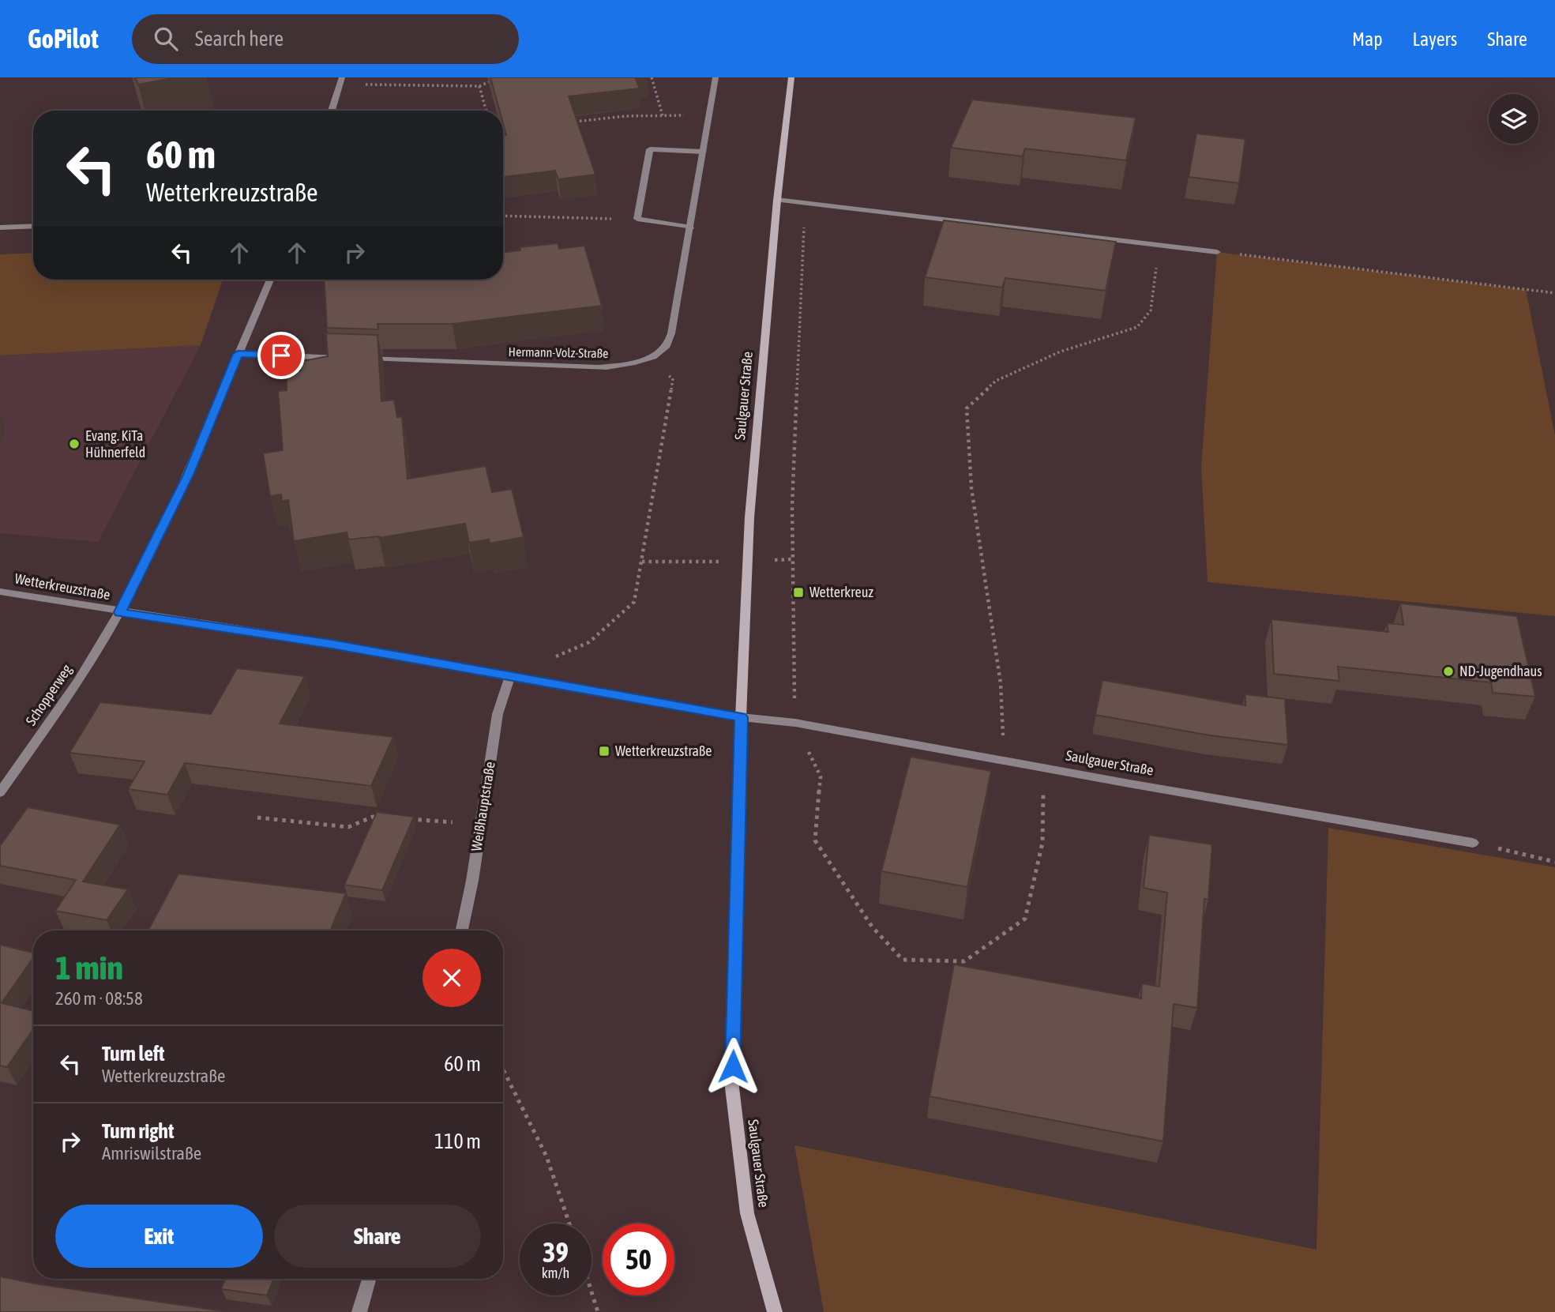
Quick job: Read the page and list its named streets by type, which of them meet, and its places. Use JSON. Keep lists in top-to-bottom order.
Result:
{
  "streets": {
    "main road": ["Saulgauer Straße"],
    "street": [
      "Hermann-Volz-Straße",
      "Wetterkreuzstraße",
      "Schopperweg",
      "Weißhauptstraße"
    ]
  },
  "crossings": [
    ["Saulgauer Straße", "Wetterkreuzstraße"],
    ["Wetterkreuzstraße", "Schopperweg"],
    ["Wetterkreuzstraße", "Weißhauptstraße"]
  ],
  "places": {
    "other": ["Evang. KiTa Hühnerfeld", "ND-Jugendhaus"],
    "transit": ["Wetterkreuz", "Wetterkreuzstraße"]
  },
  "page": {
    "header": "GoPilot",
    "search": "Search here",
    "nav": ["Map", "Layers", "Share"],
    "turn": ["60 m", "Wetterkreuzstraße"],
    "heading": ["1 min", "260 m · 08:58"],
    "list": [
      {
        "name": "Turn left",
        "note": "Wetterkreuzstraße",
        "value": "60 m"
      },
      {
        "name": "Turn right",
        "note": "Amriswilstraße",
        "value": "110 m"
      }
    ],
    "buttons": ["Exit", "Share"],
    "speed": "39 km/h",
    "limit": "50"
  }
}
